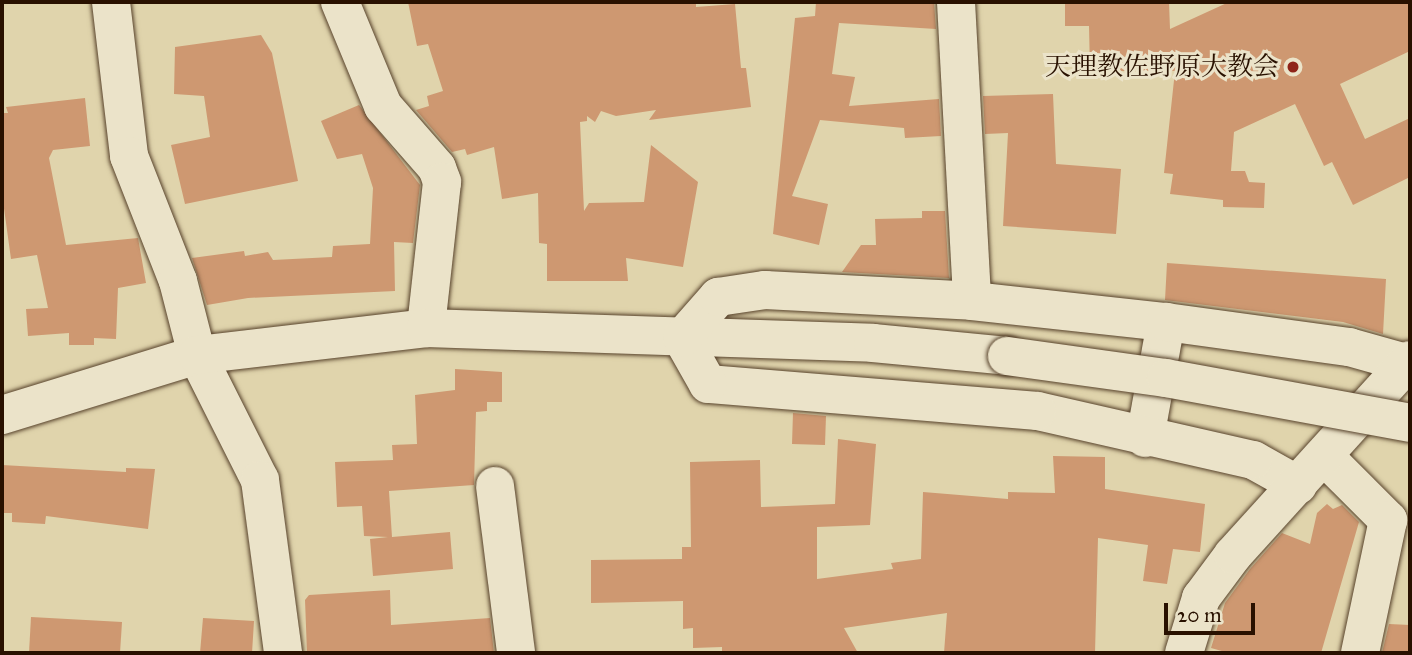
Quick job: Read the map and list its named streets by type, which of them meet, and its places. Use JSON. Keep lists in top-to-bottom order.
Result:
{
  "places": ["天理教佐野原大教会"],
  "scale_bar": "20 m"
}
